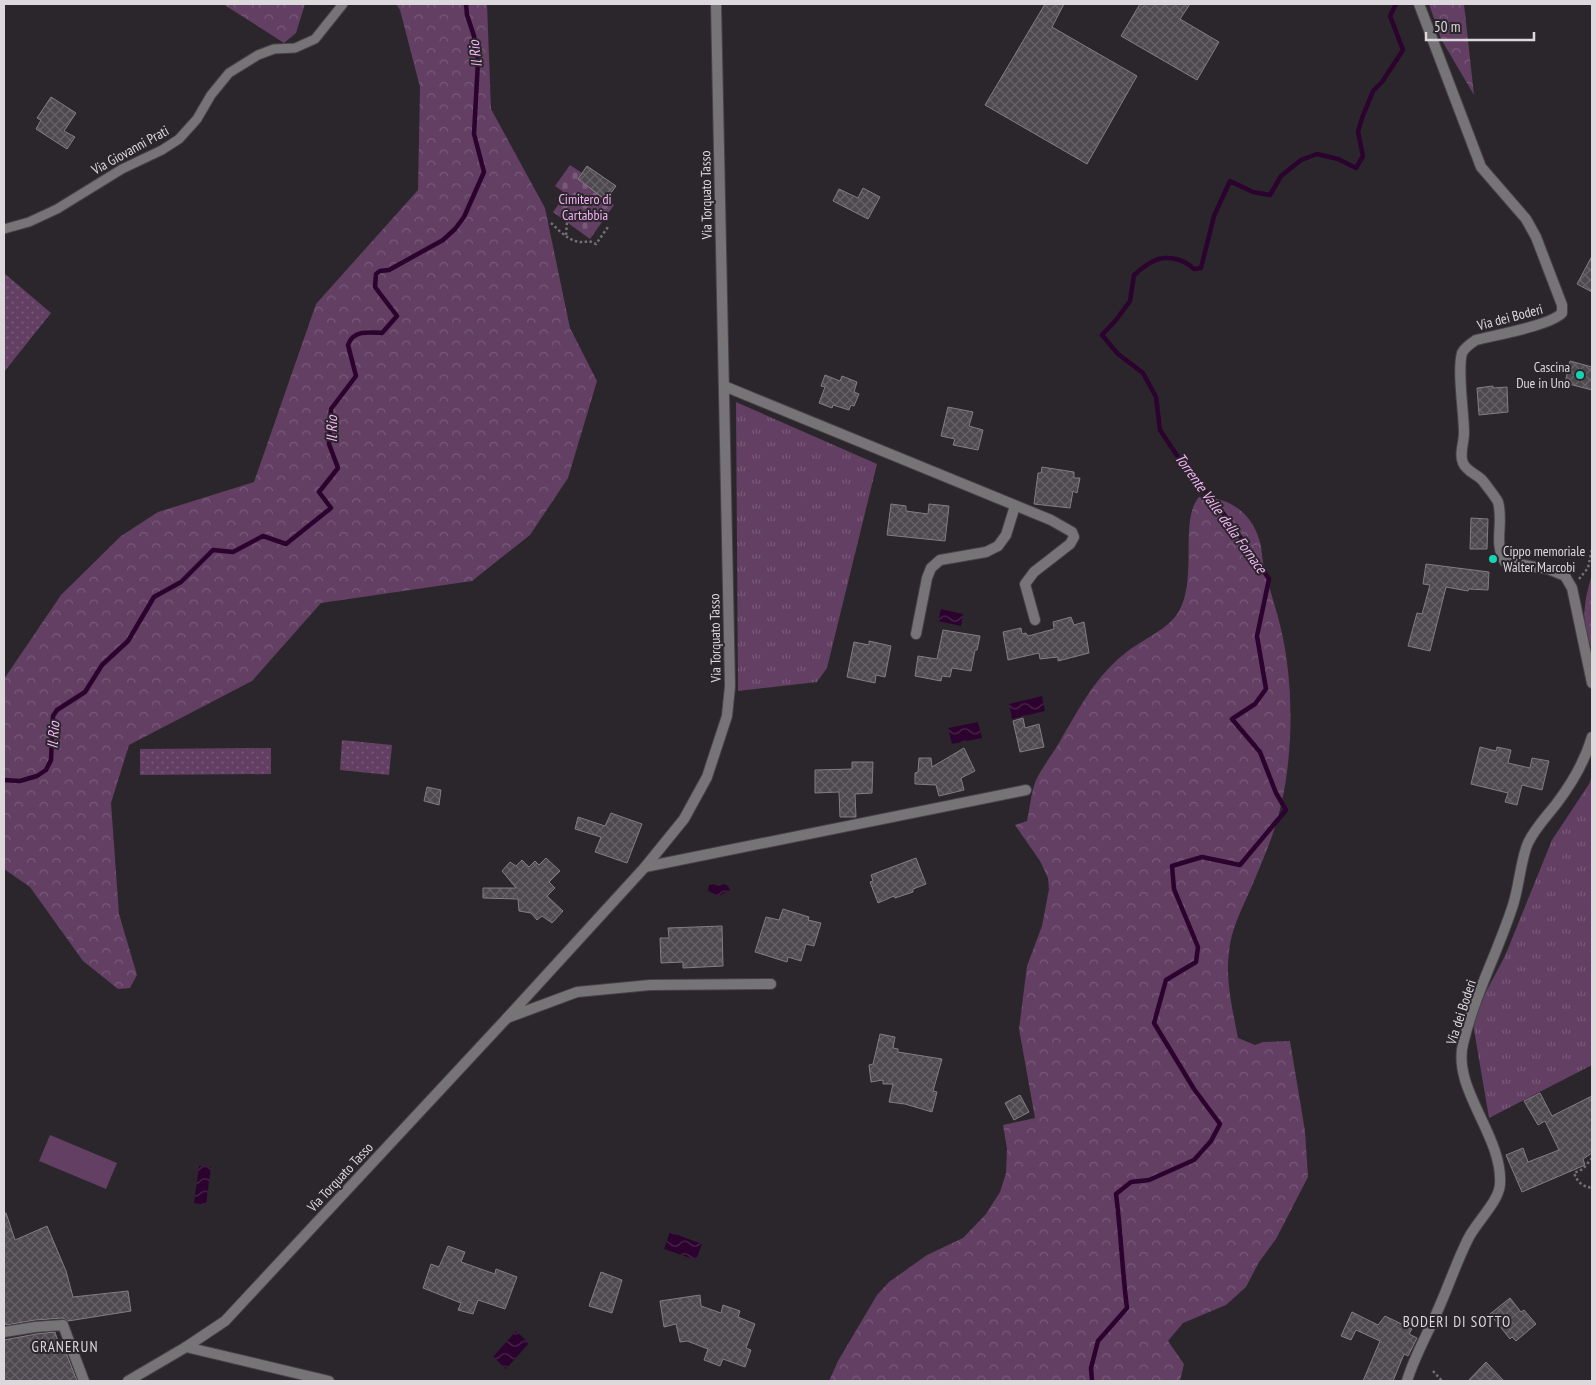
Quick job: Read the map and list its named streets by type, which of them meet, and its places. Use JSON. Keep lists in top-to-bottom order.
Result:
{
  "streets": {
    "street": ["Via Torquato Tasso", "Via dei Boderi"],
    "lane": ["Via Giovanni Prati"]
  },
  "districts": ["BODERI DI SOTTO", "GRANERUN"],
  "water": ["Il Rio", "Torrente Valle della Fornace"],
  "parks": ["Cimitero di Cartabbia"],
  "places": ["Cascina Due in Uno", "Cippo memoriale Walter Marcobi"],
  "scale_bar": "50 m"
}
